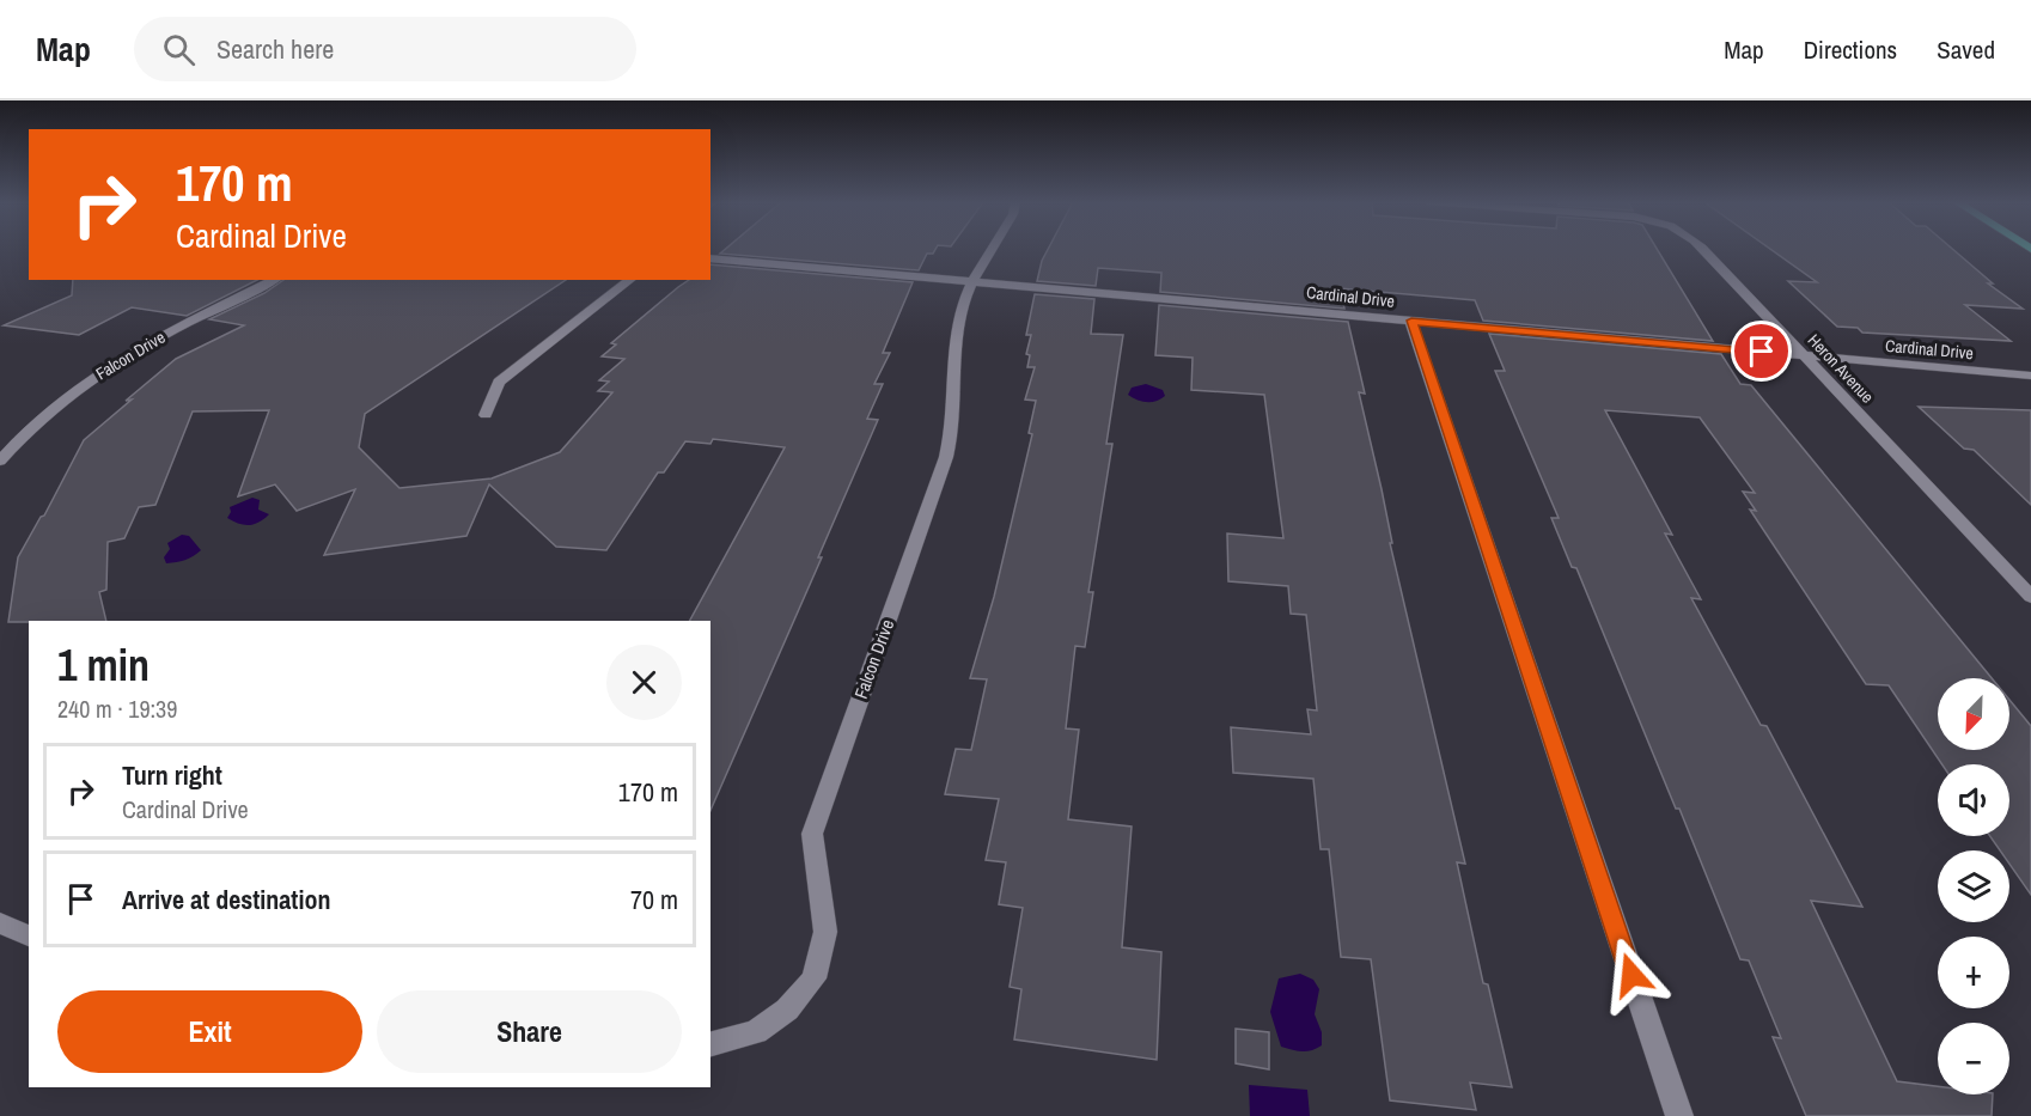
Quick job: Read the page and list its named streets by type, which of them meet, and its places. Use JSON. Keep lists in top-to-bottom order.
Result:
{
  "streets": {
    "street": ["Cardinal Drive", "Falcon Drive", "Heron Avenue"]
  },
  "crossings": [
    ["Cardinal Drive", "Falcon Drive"],
    ["Cardinal Drive", "Heron Avenue"]
  ],
  "north": "bottom left",
  "page": {
    "header": "Map",
    "search": "Search here",
    "nav": ["Map", "Directions", "Saved"],
    "turn": ["170 m", "Cardinal Drive"],
    "heading": ["1 min", "240 m · 19:39"],
    "map_buttons": ["+", "−"],
    "list": [
      {
        "name": "Turn right",
        "note": "Cardinal Drive",
        "value": "170 m"
      },
      {
        "name": "Arrive at destination",
        "value": "70 m"
      }
    ],
    "buttons": ["Exit", "Share"]
  }
}
